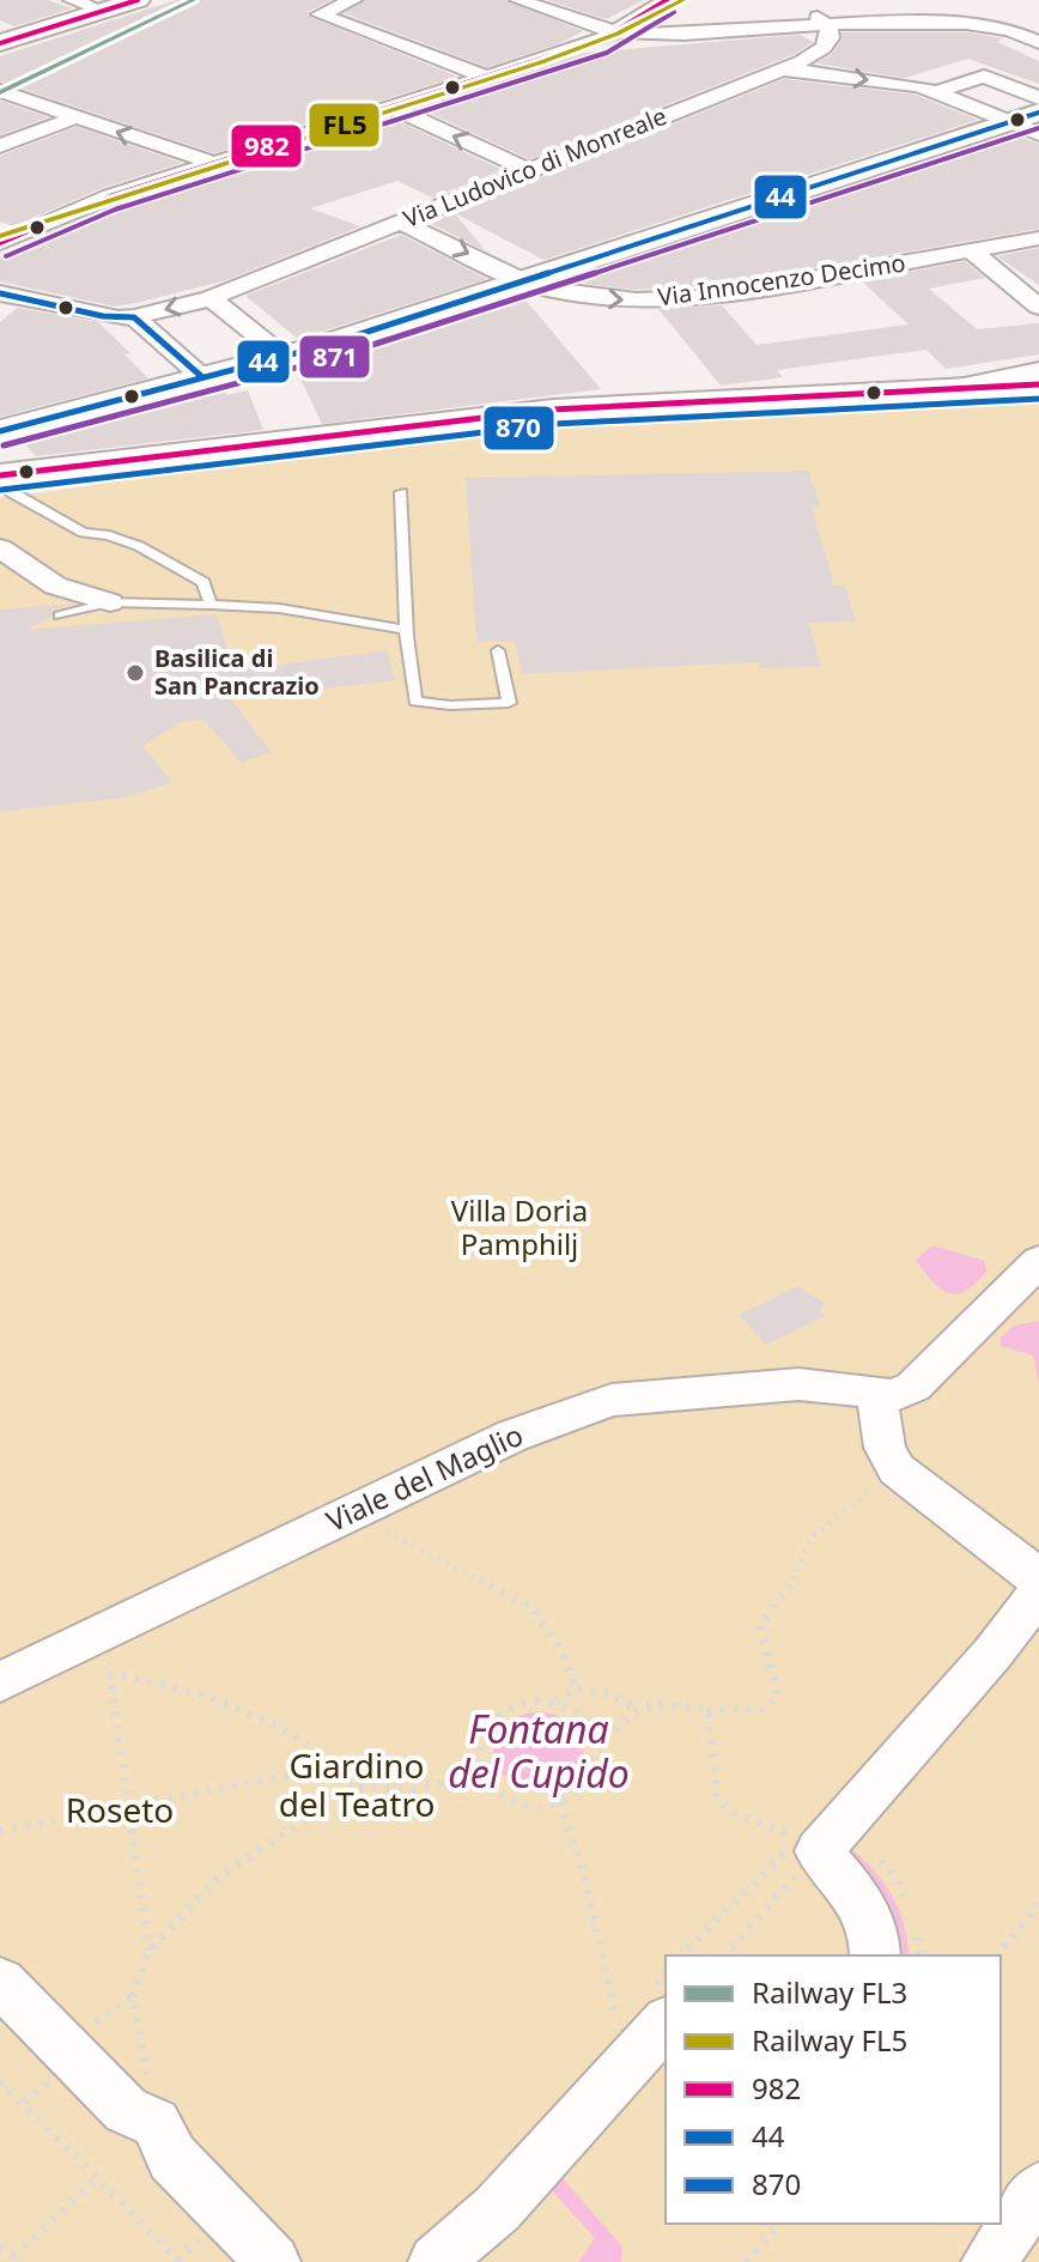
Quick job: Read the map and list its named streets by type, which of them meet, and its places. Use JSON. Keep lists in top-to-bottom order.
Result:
{
  "streets": {
    "street": ["Via Ludovico di Monreale", "Via Innocenzo Decimo", "Viale del Maglio"]
  },
  "crossings": [
    ["Via Ludovico di Monreale", "Via Innocenzo Decimo"]
  ],
  "water": ["Fontana del Cupido"],
  "parks": ["Villa Doria Pamphilj", "Giardino del Teatro", "Roseto"],
  "places": ["Basilica di San Pancrazio"],
  "lines": [
    "rail line FL3",
    "rail line FL5",
    "transit line 982",
    "transit line 871",
    "transit line 44",
    "transit line 870"
  ],
  "legend": [
    "Railway FL3",
    "Railway FL5",
    "982",
    "44",
    "870"
  ]
}
